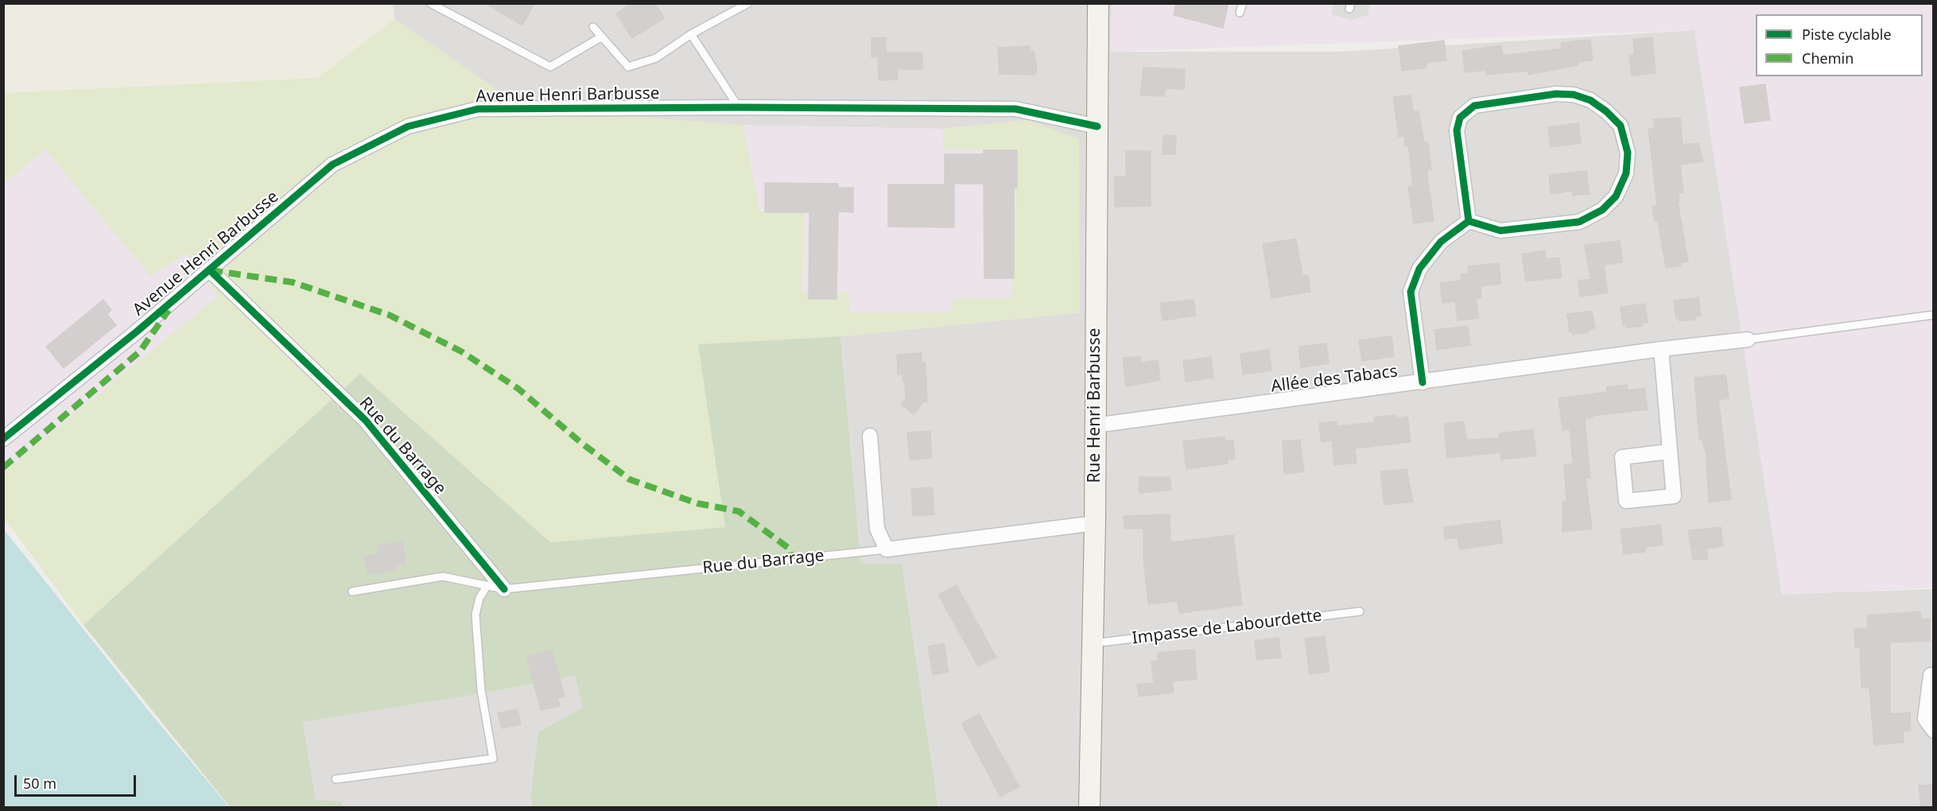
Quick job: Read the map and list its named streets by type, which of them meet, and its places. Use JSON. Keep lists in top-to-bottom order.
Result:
{
  "streets": {
    "main road": ["Rue Henri Barbusse"],
    "street": ["Avenue Henri Barbusse", "Allée des Tabacs", "Rue du Barrage"],
    "lane": ["Impasse de Labourdette"]
  },
  "crossings": [
    ["Avenue Henri Barbusse", "Rue Henri Barbusse"],
    ["Avenue Henri Barbusse", "Rue du Barrage"],
    ["Allée des Tabacs", "Rue Henri Barbusse"],
    ["Rue Henri Barbusse", "Rue du Barrage"],
    ["Rue Henri Barbusse", "Impasse de Labourdette"]
  ],
  "legend": ["Piste cyclable", "Chemin"],
  "scale_bar": "50 m"
}
